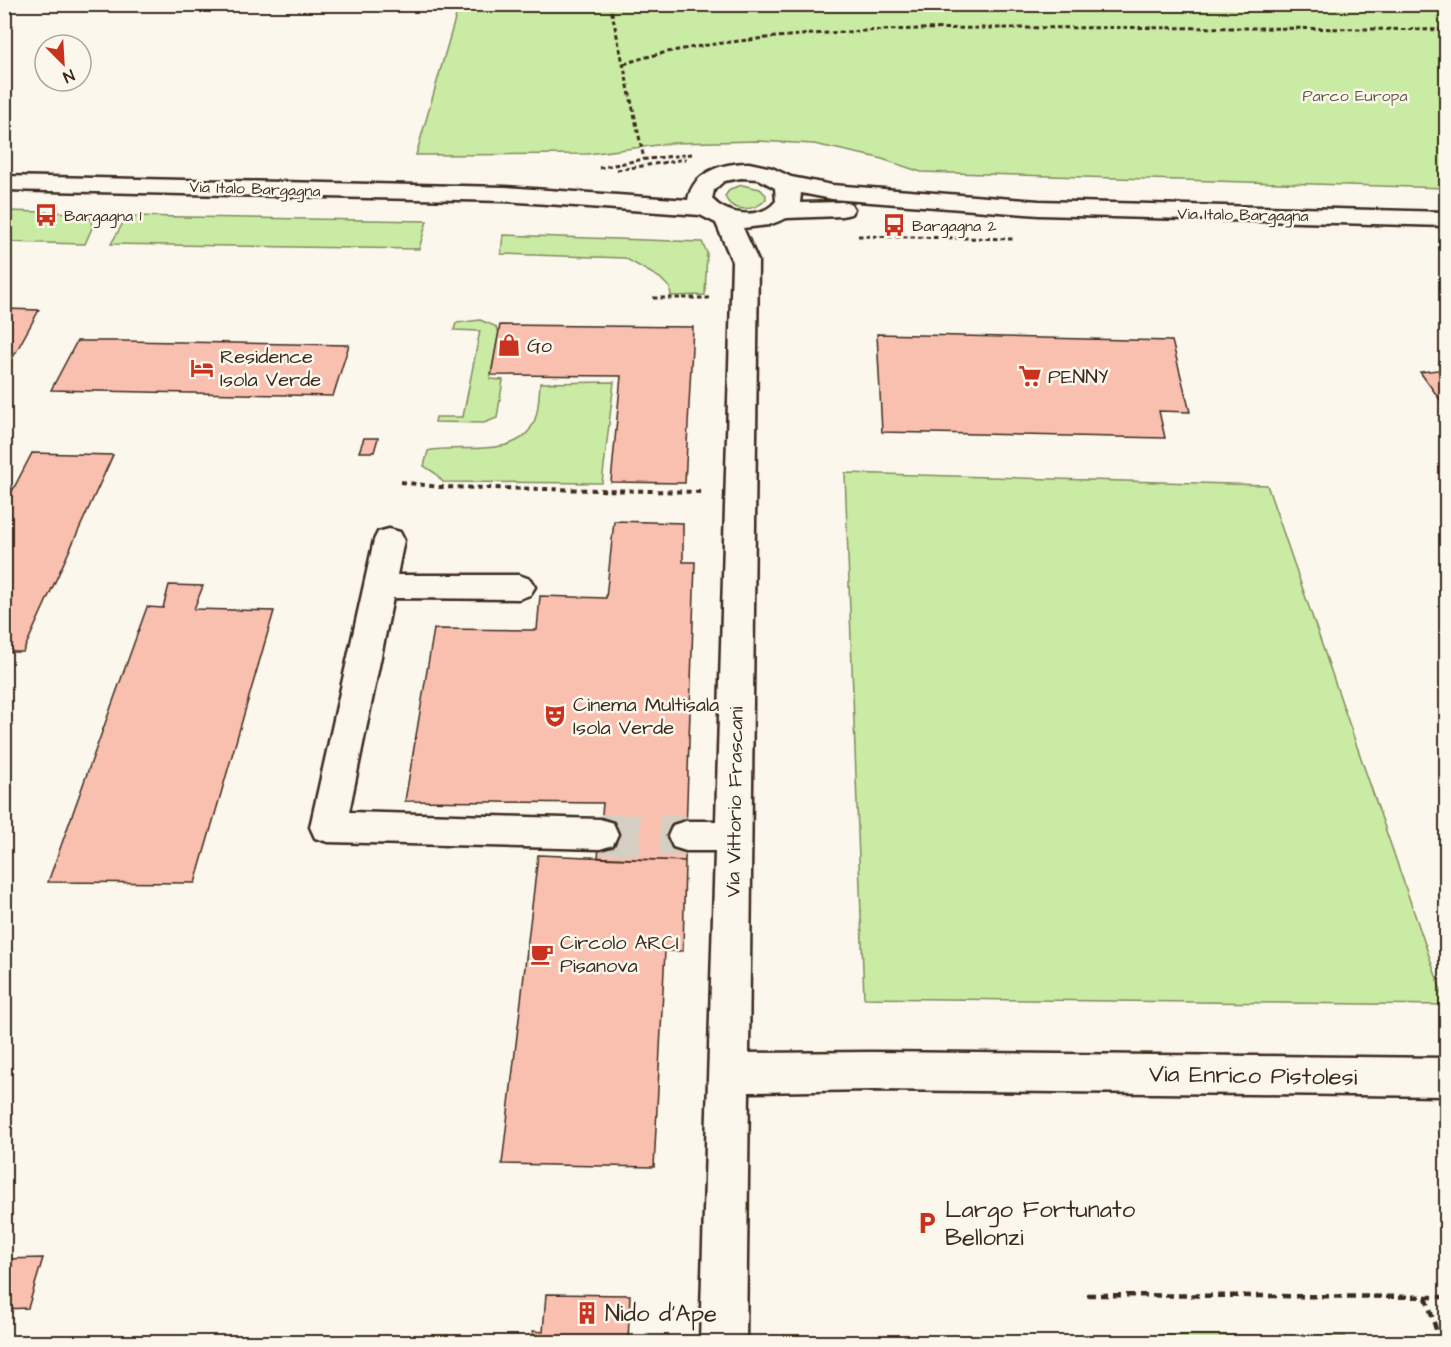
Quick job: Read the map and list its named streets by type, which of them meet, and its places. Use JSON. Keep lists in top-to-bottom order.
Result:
{
  "streets": {
    "street": ["Via Italo Bargagna", "Via Vittorio Frascani", "Via Enrico Pistolesi"]
  },
  "crossings": [
    ["Via Italo Bargagna", "Via Vittorio Frascani"],
    ["Via Vittorio Frascani", "Via Enrico Pistolesi"]
  ],
  "parks": ["Parco Europa"],
  "places": {
    "bus stop": ["Bargagna 1", "Bargagna 2"],
    "shop": ["Go"],
    "hotel": ["Residence Isola Verde"],
    "supermarket": ["PENNY"],
    "theatre": ["Cinema Multisala Isola Verde"],
    "cafe": ["Circolo ARCI Pisanova"],
    "parking": ["Largo Fortunato Bellonzi"],
    "building": ["Nido d'Ape"]
  },
  "north": "bottom right"
}
